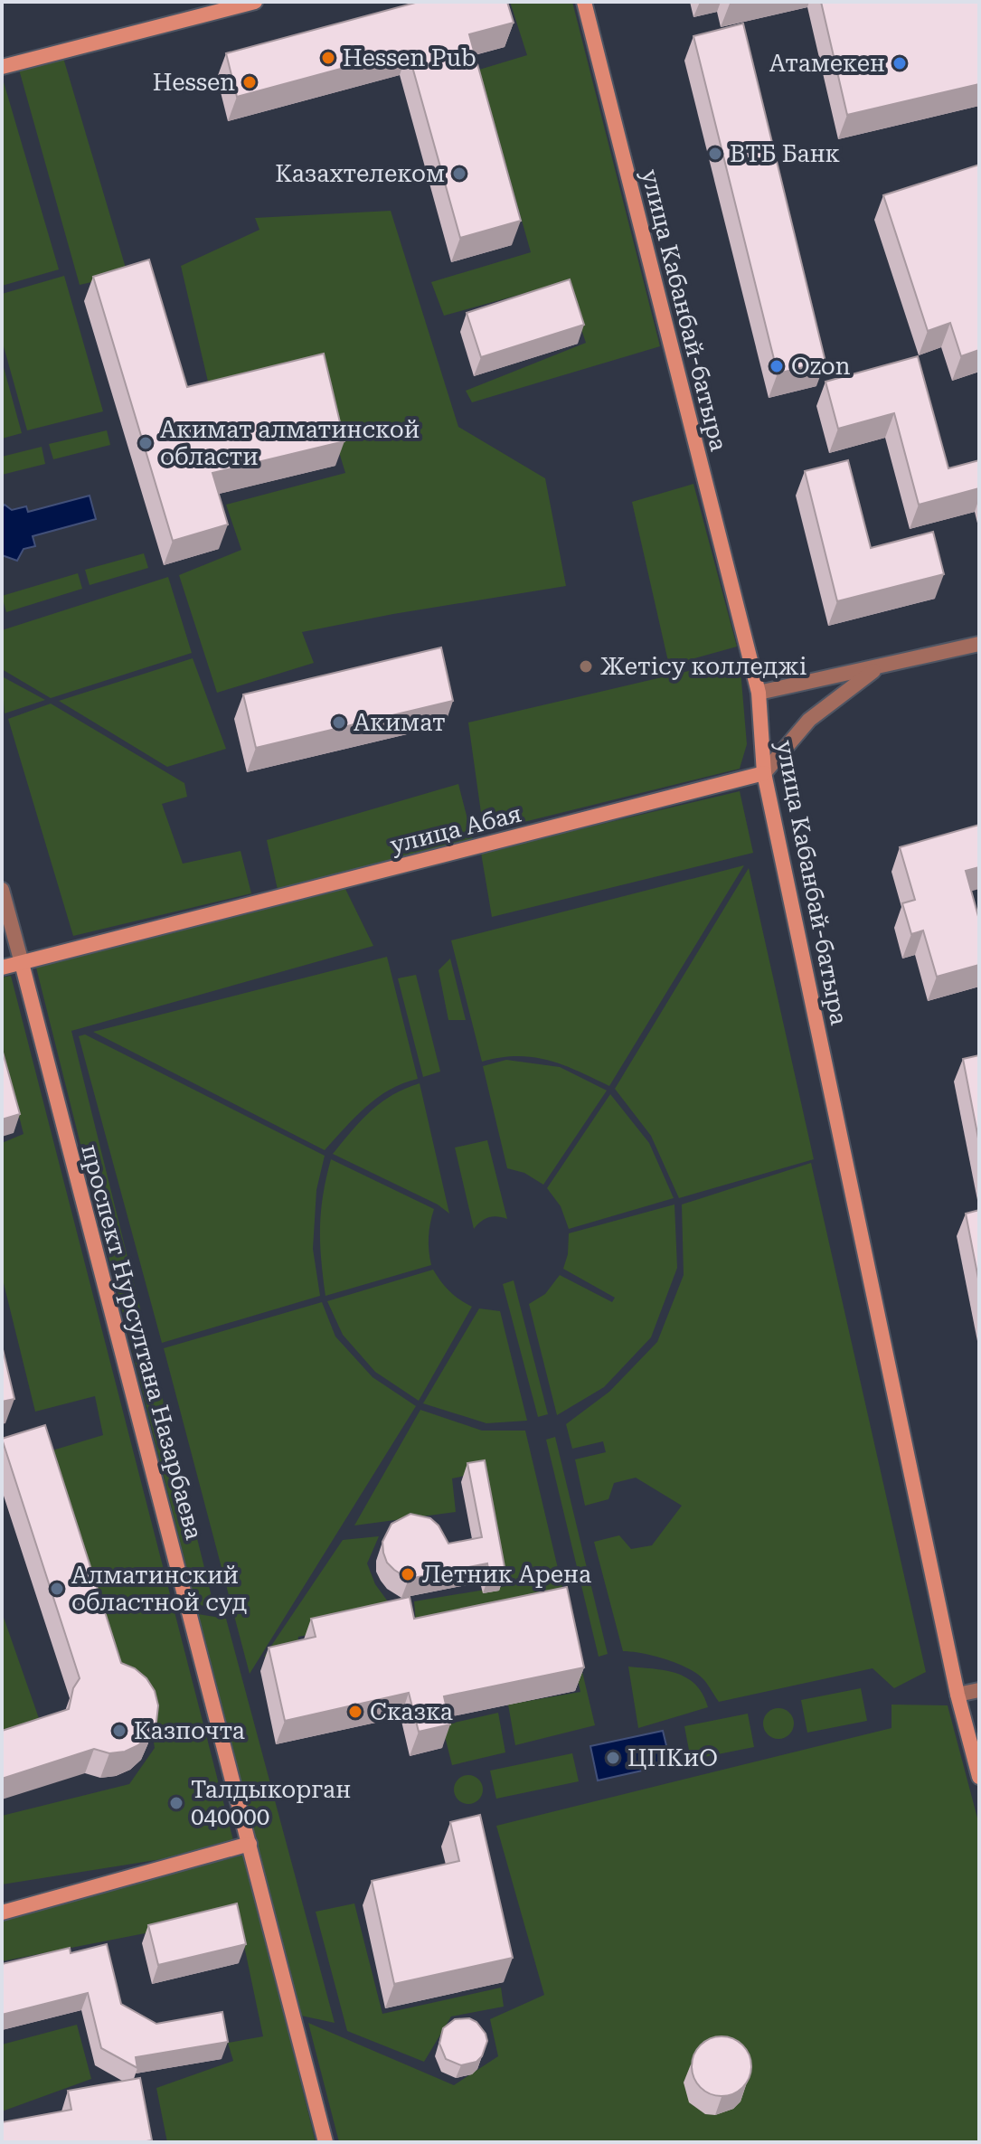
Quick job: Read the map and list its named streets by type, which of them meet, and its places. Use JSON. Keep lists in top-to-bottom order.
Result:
{
  "streets": {
    "main road": ["улица Кабанбай-батыра", "улица Абая", "проспект Нурсултана Назарбаева"]
  },
  "crossings": [
    ["улица Кабанбай-батыра", "улица Абая"],
    ["улица Абая", "проспект Нурсултана Назарбаева"]
  ],
  "places": [
    "Hessen Pub",
    "Атамекен",
    "Hessen",
    "ВТБ Банк",
    "Казахтелеком",
    "Ozon",
    "Акимат алматинской области",
    "Жетісу колледжі",
    "Акимат",
    "Летник Арена",
    "Алматинский областной суд",
    "Сказка",
    "Казпочта",
    "ЦПКиО",
    "Талдыкорган 040000"
  ]
}
